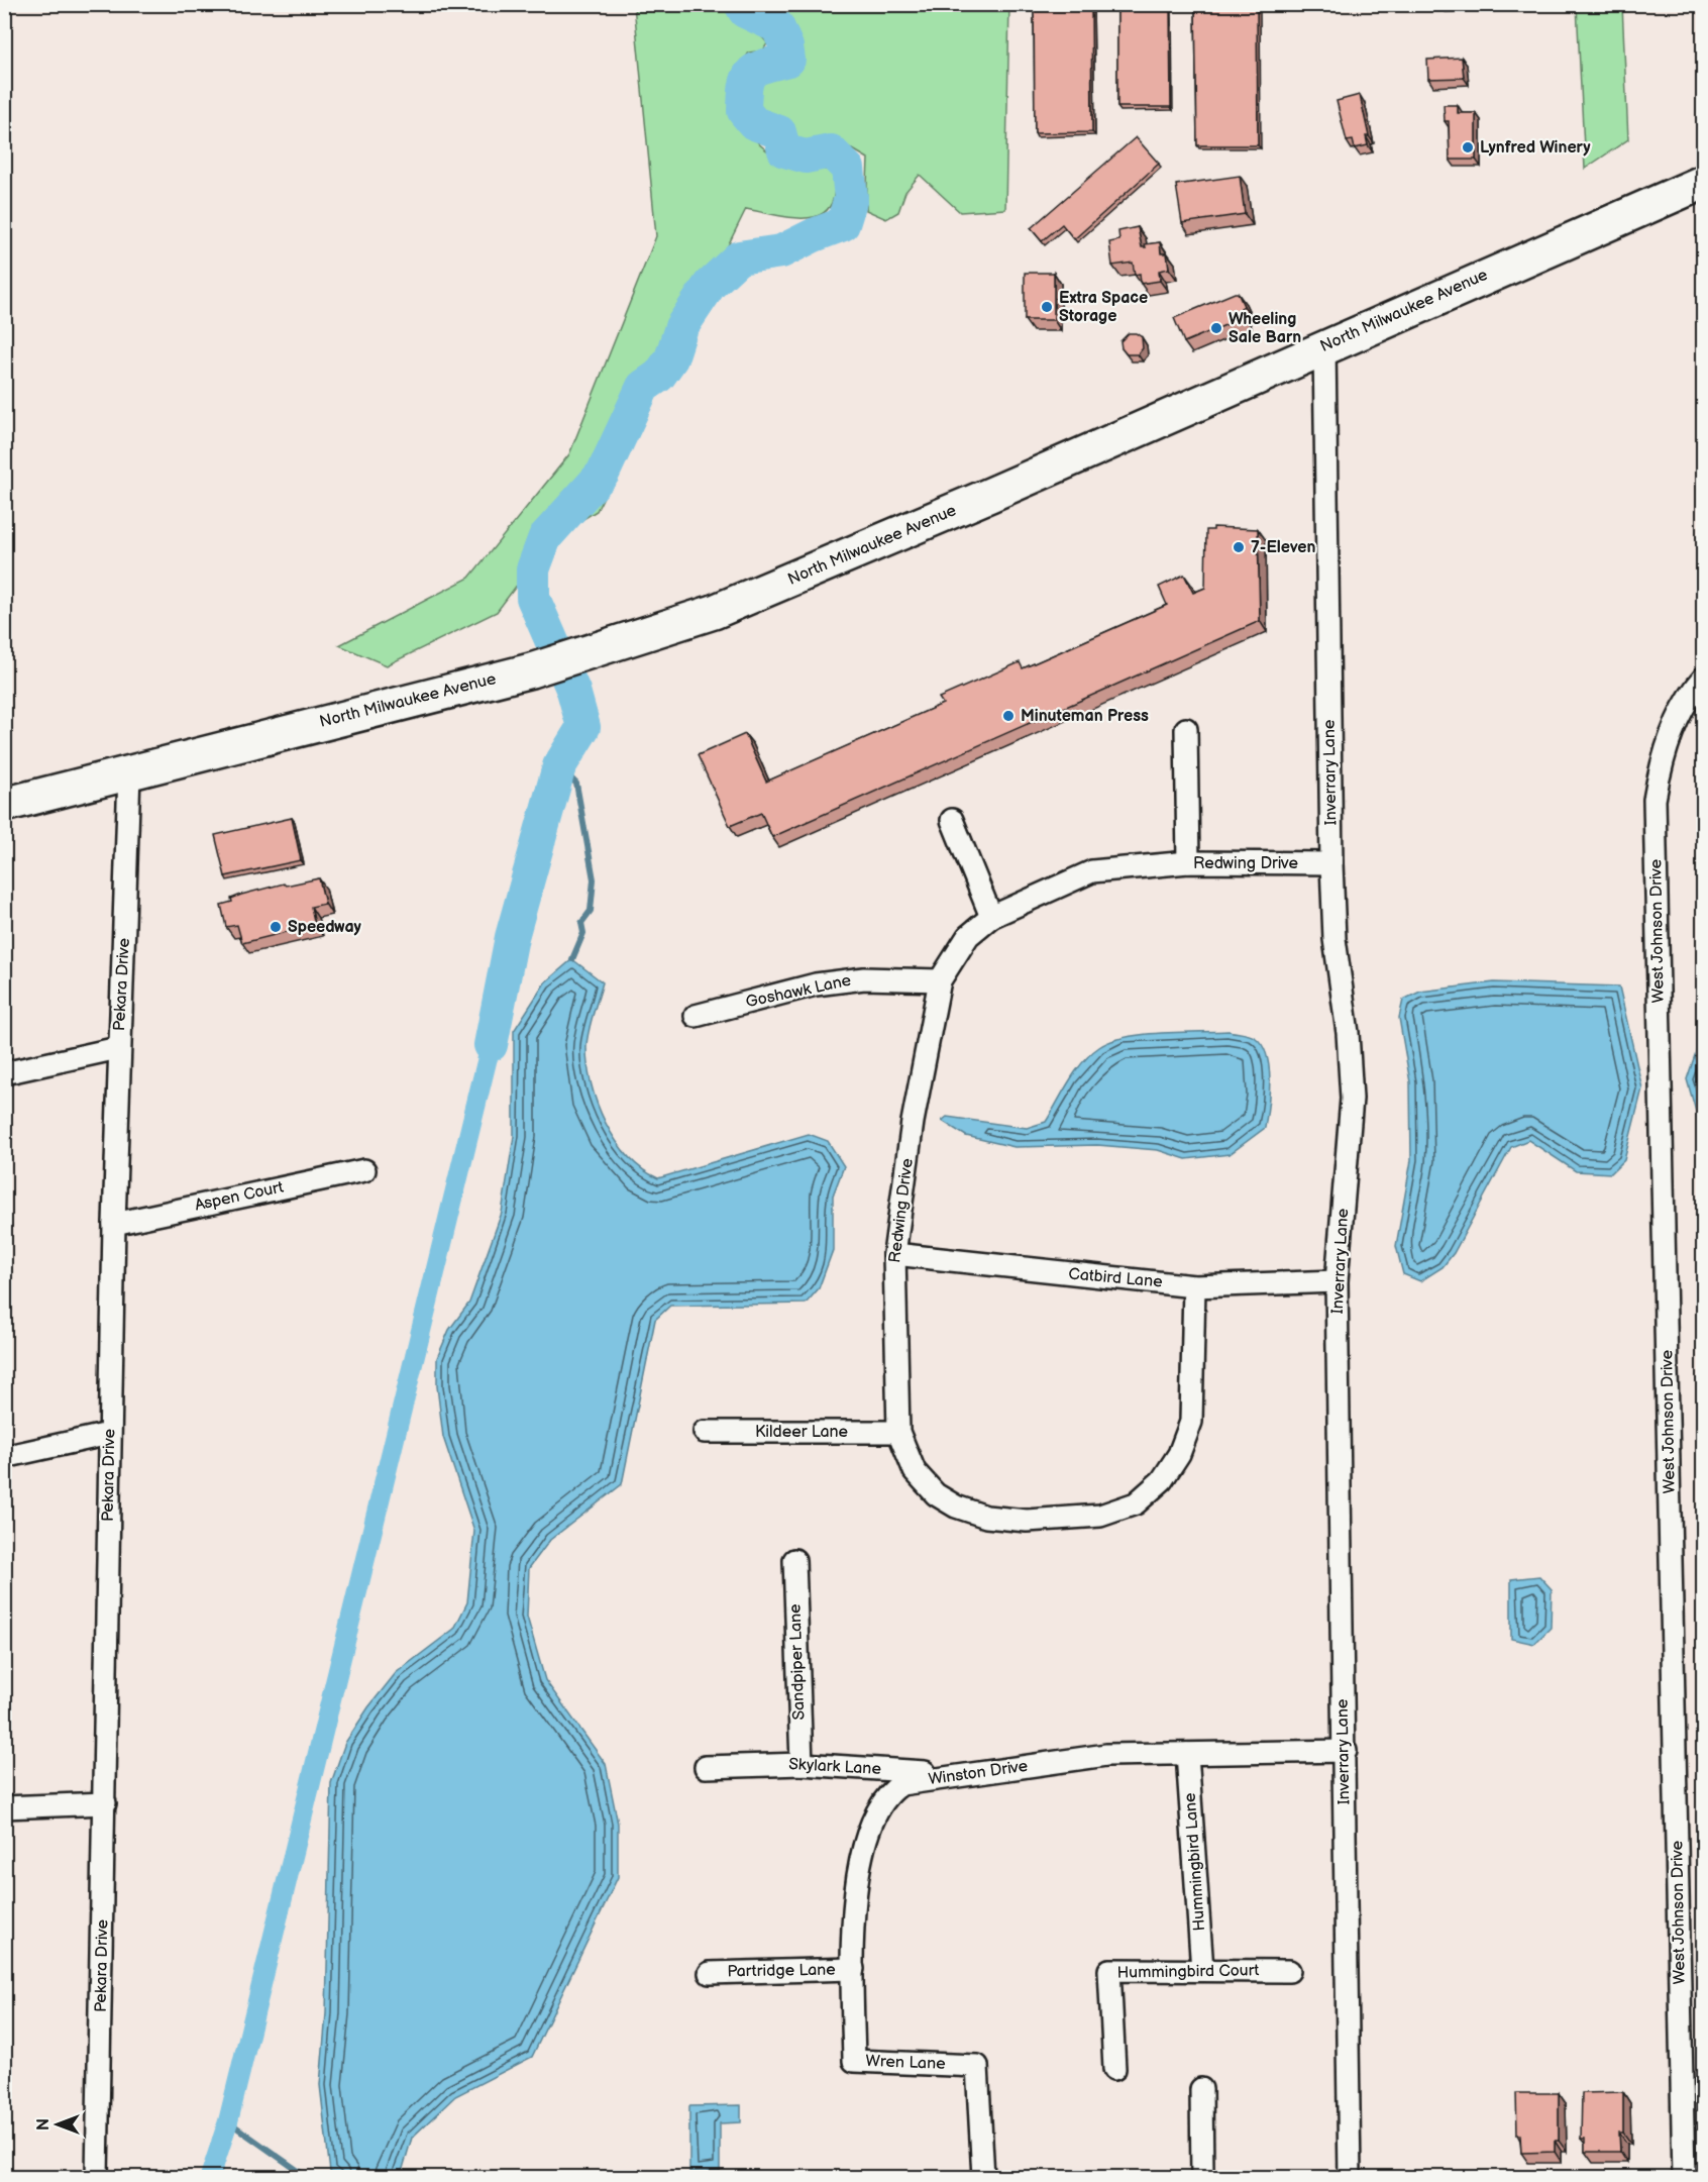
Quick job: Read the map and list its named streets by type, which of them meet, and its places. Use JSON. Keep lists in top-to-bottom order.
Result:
{
  "streets": {
    "main road": ["North Milwaukee Avenue"],
    "street": [
      "Inverrary Lane",
      "Redwing Drive",
      "West Johnson Drive",
      "Pekara Drive",
      "Goshawk Lane",
      "Aspen Court",
      "Catbird Lane",
      "Kildeer Lane",
      "Sandpiper Lane",
      "Skylark Lane",
      "Winston Drive",
      "Hummingbird Lane",
      "Partridge Lane",
      "Hummingbird Court",
      "Wren Lane"
    ]
  },
  "crossings": [
    ["North Milwaukee Avenue", "Inverrary Lane"],
    ["North Milwaukee Avenue", "Pekara Drive"],
    ["Inverrary Lane", "Redwing Drive"],
    ["Inverrary Lane", "Catbird Lane"],
    ["Inverrary Lane", "Winston Drive"],
    ["Redwing Drive", "Goshawk Lane"],
    ["Redwing Drive", "Catbird Lane"],
    ["Redwing Drive", "Kildeer Lane"],
    ["Pekara Drive", "Aspen Court"],
    ["Sandpiper Lane", "Skylark Lane"],
    ["Skylark Lane", "Winston Drive"],
    ["Winston Drive", "Hummingbird Lane"],
    ["Winston Drive", "Partridge Lane"],
    ["Winston Drive", "Wren Lane"],
    ["Hummingbird Lane", "Hummingbird Court"]
  ],
  "places": [
    "Lynfred Winery",
    "Extra Space Storage",
    "Wheeling Sale Barn",
    "7-Eleven",
    "Minuteman Press",
    "Speedway"
  ],
  "north": "left"
}
